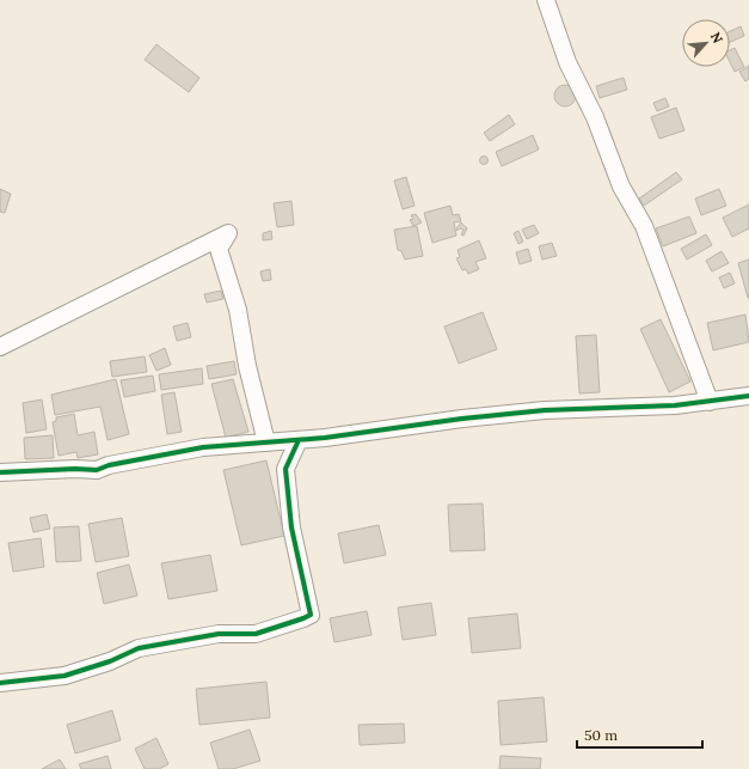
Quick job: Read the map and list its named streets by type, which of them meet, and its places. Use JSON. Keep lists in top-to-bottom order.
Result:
{
  "scale_bar": "50 m",
  "north": "top right"
}
